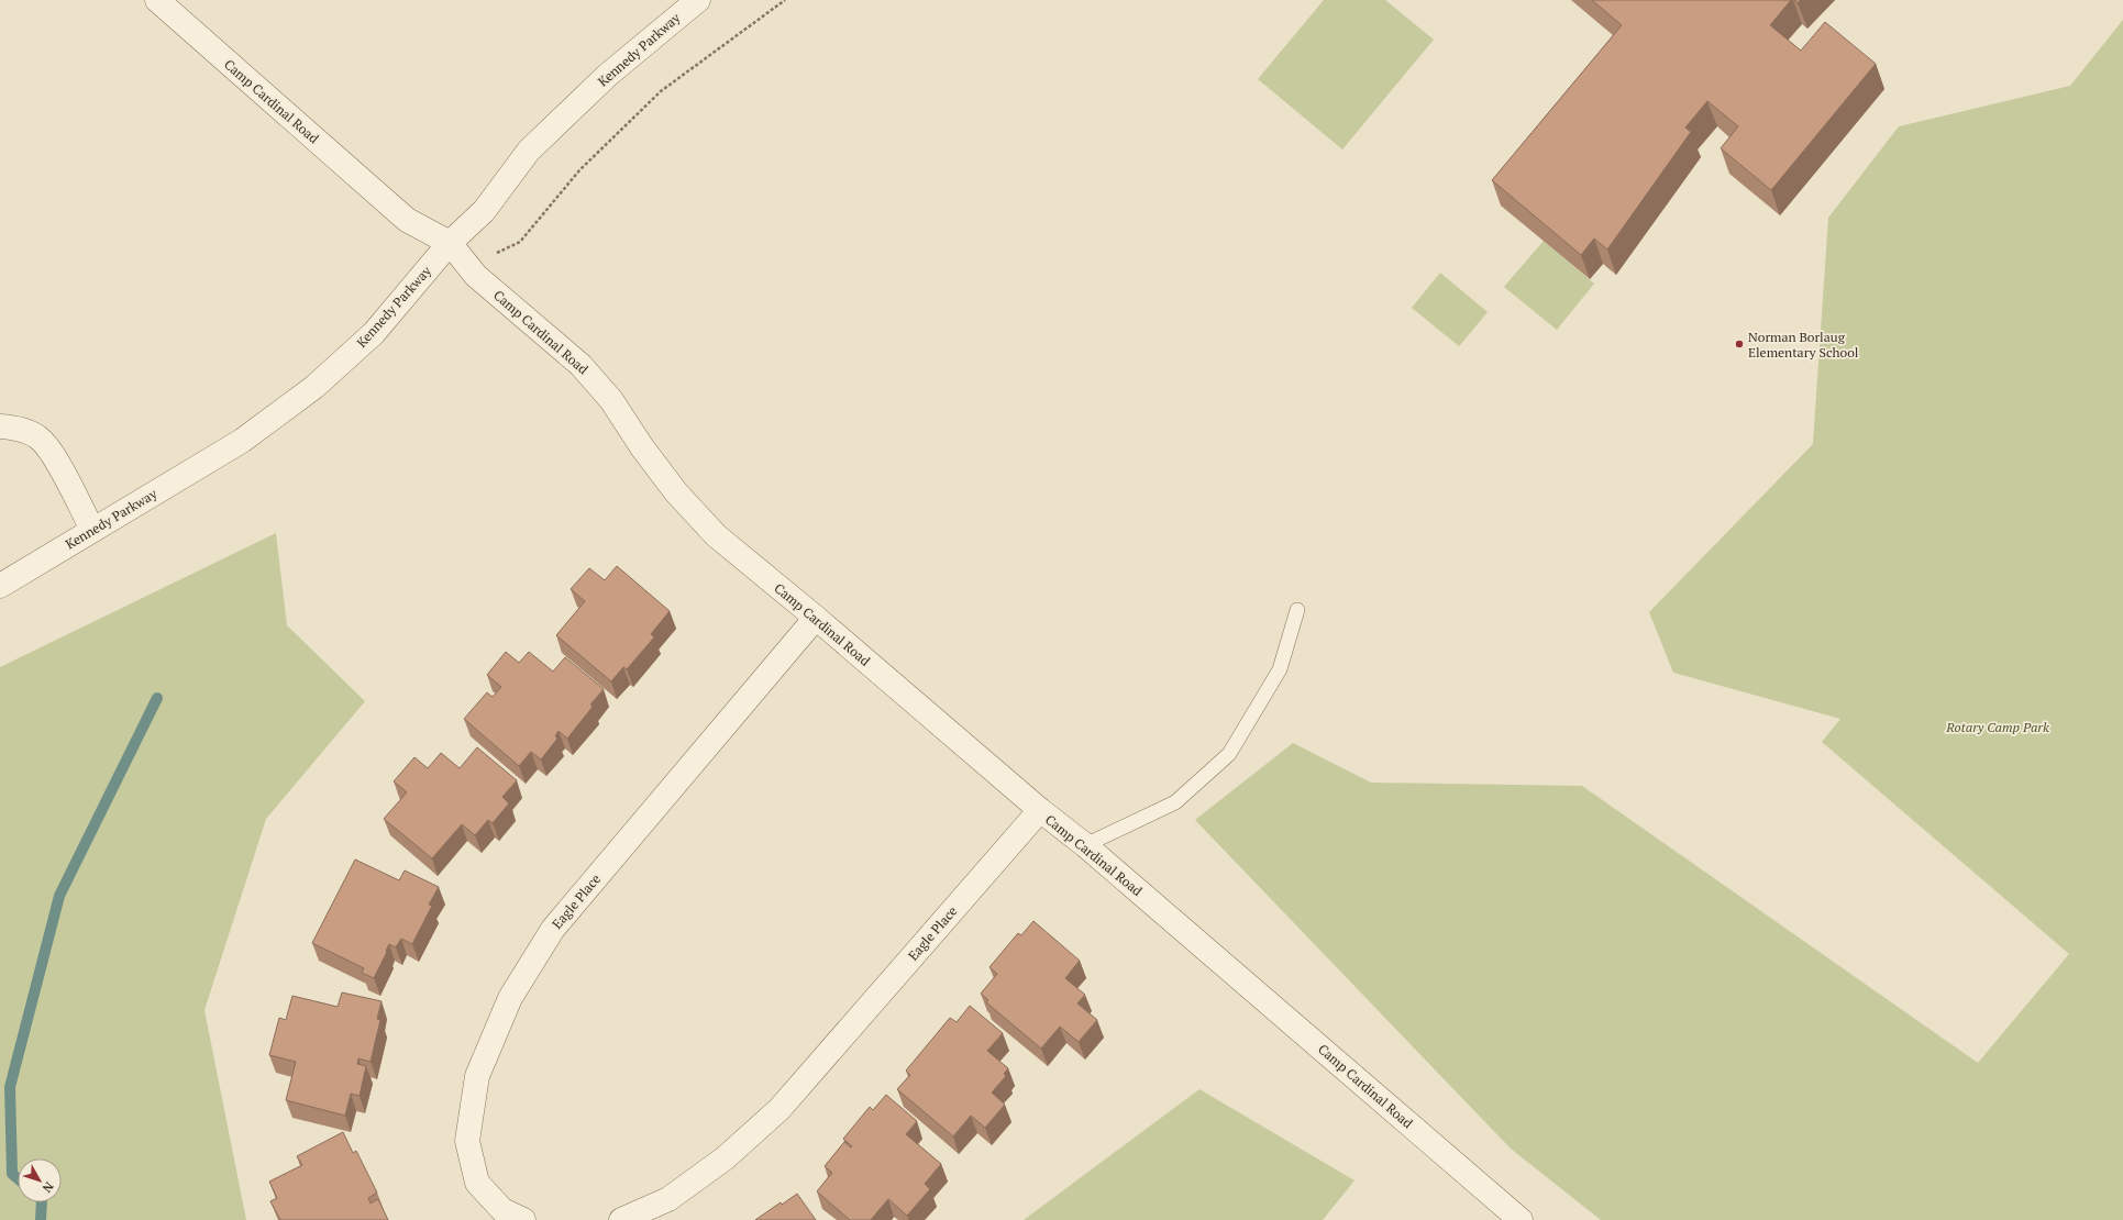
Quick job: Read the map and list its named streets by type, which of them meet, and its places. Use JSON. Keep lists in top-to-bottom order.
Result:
{
  "streets": {
    "street": ["Kennedy Parkway", "Camp Cardinal Road", "Eagle Place"]
  },
  "crossings": [
    ["Kennedy Parkway", "Camp Cardinal Road"],
    ["Camp Cardinal Road", "Eagle Place"]
  ],
  "parks": ["Rotary Camp Park"],
  "places": ["Norman Borlaug Elementary School"],
  "north": "bottom right"
}
